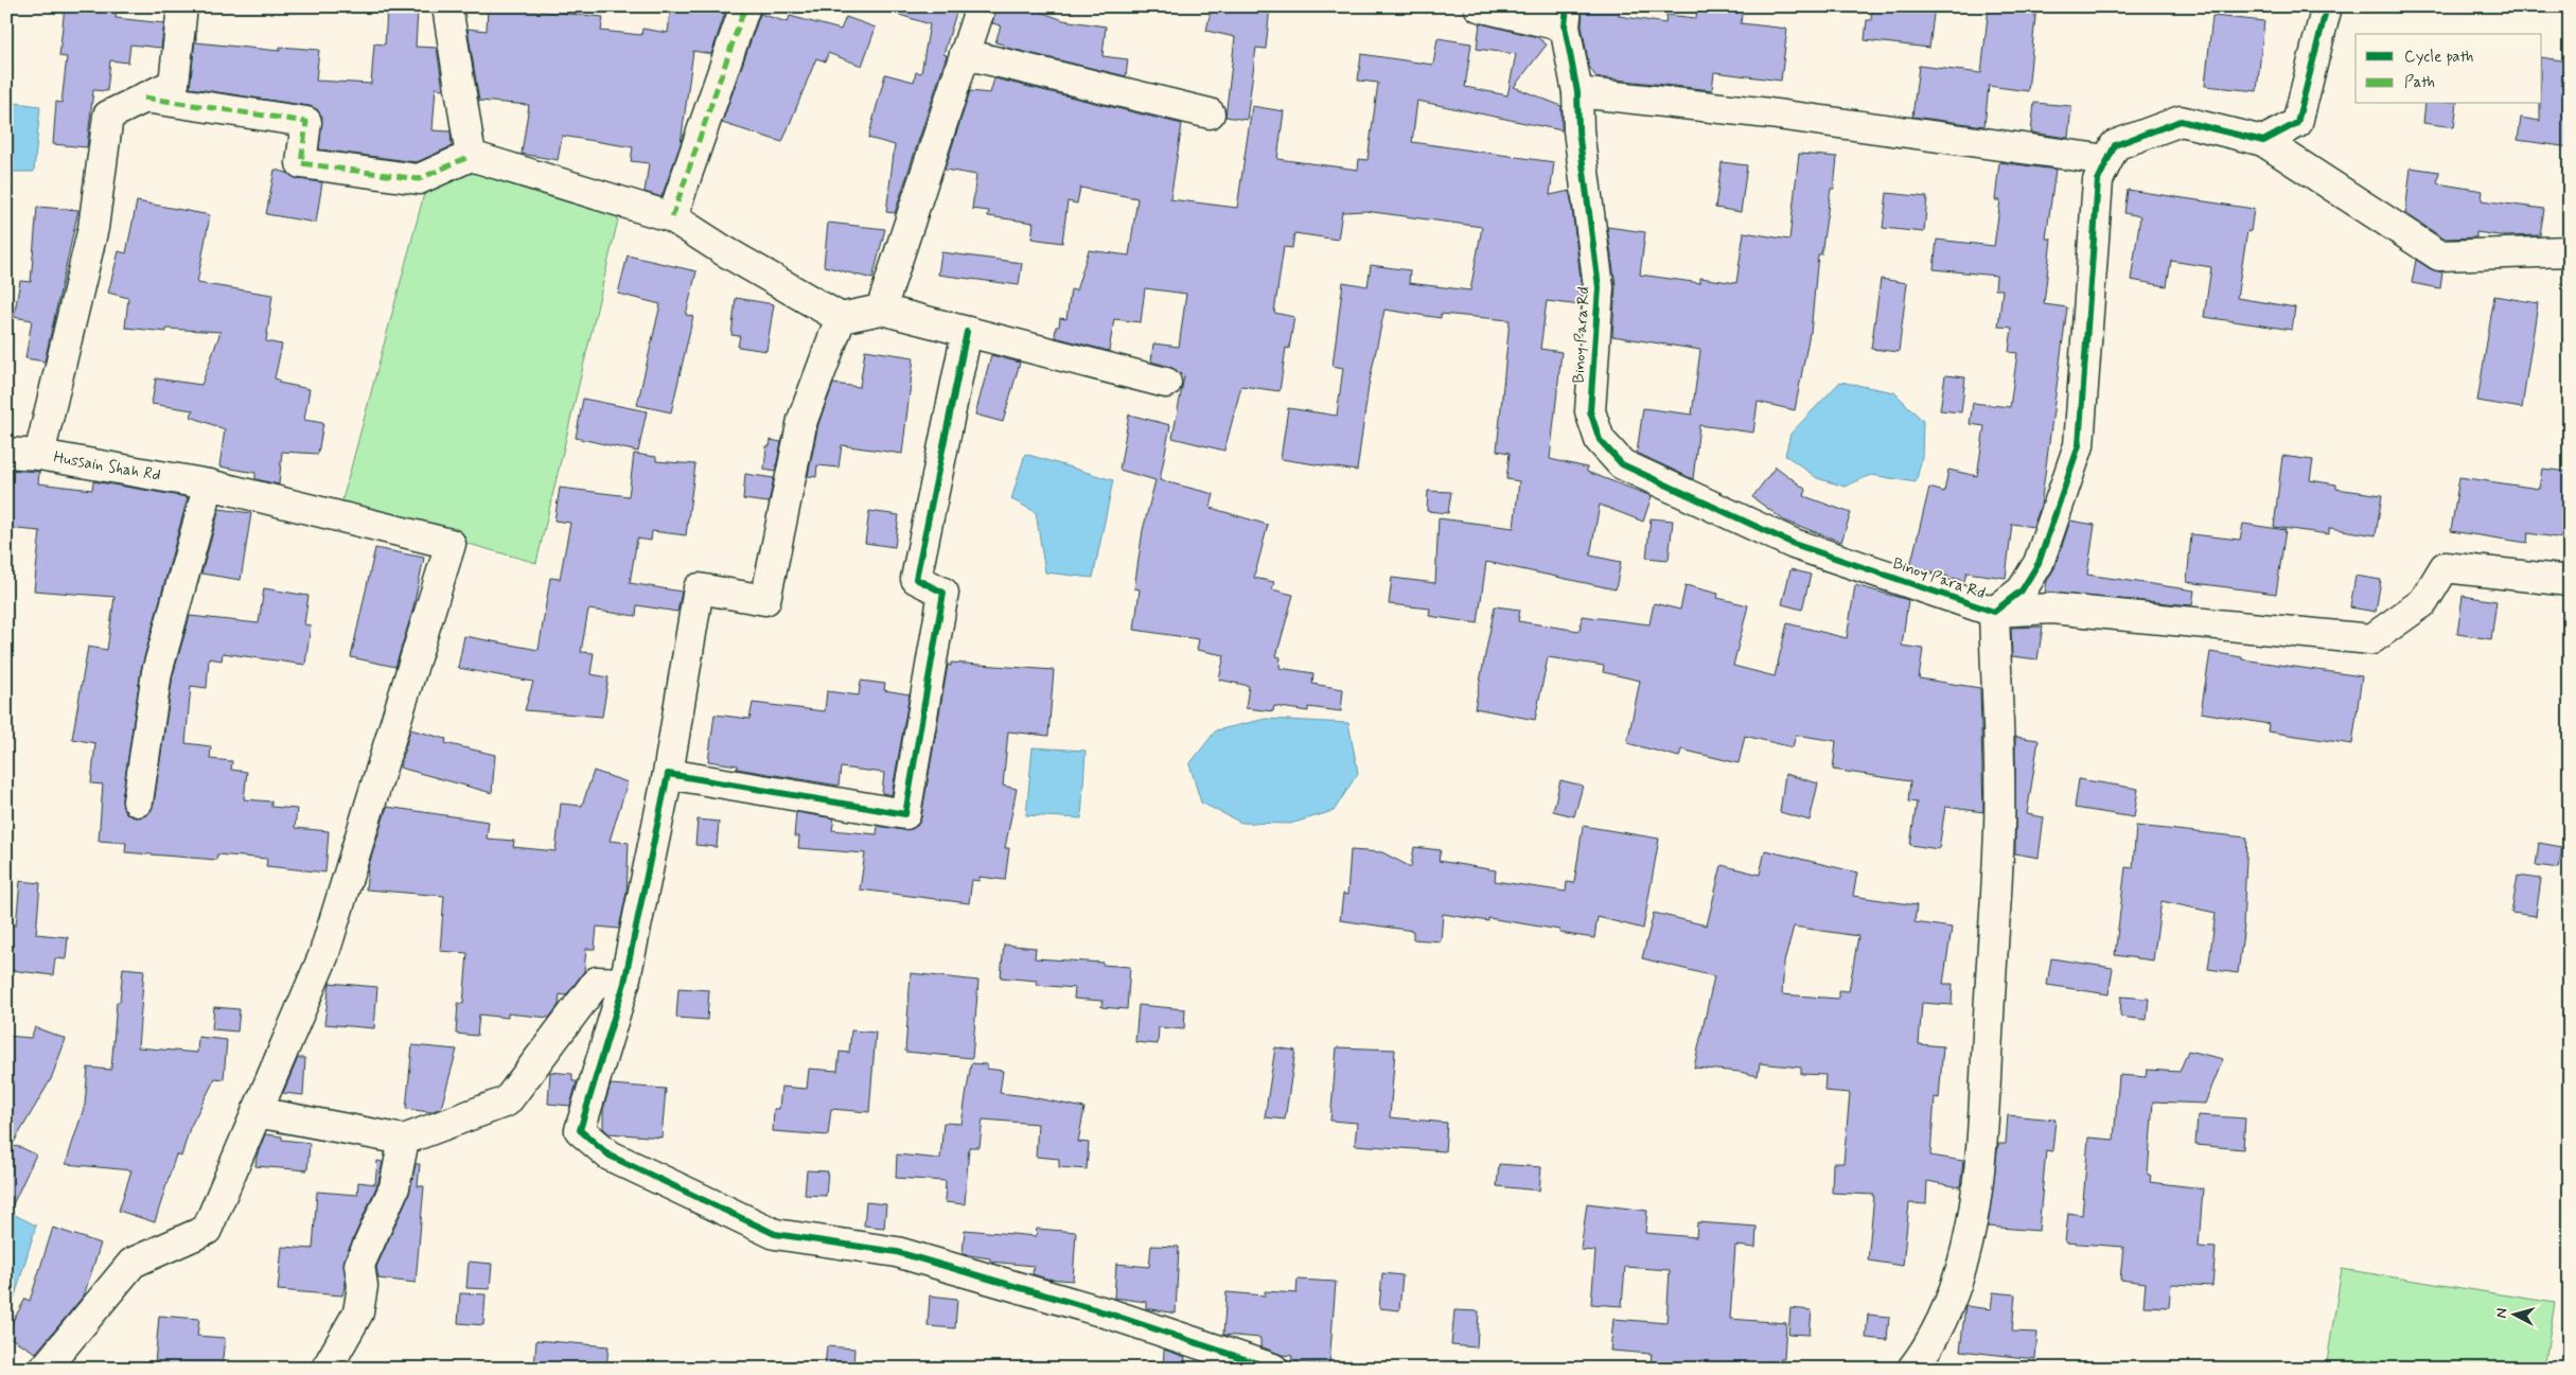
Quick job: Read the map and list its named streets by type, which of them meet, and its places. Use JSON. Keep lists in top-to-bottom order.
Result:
{
  "streets": {
    "street": ["Binoy Para Rd", "Hussain Shah Rd"]
  },
  "legend": ["Cycle path", "Path"],
  "north": "left"
}
